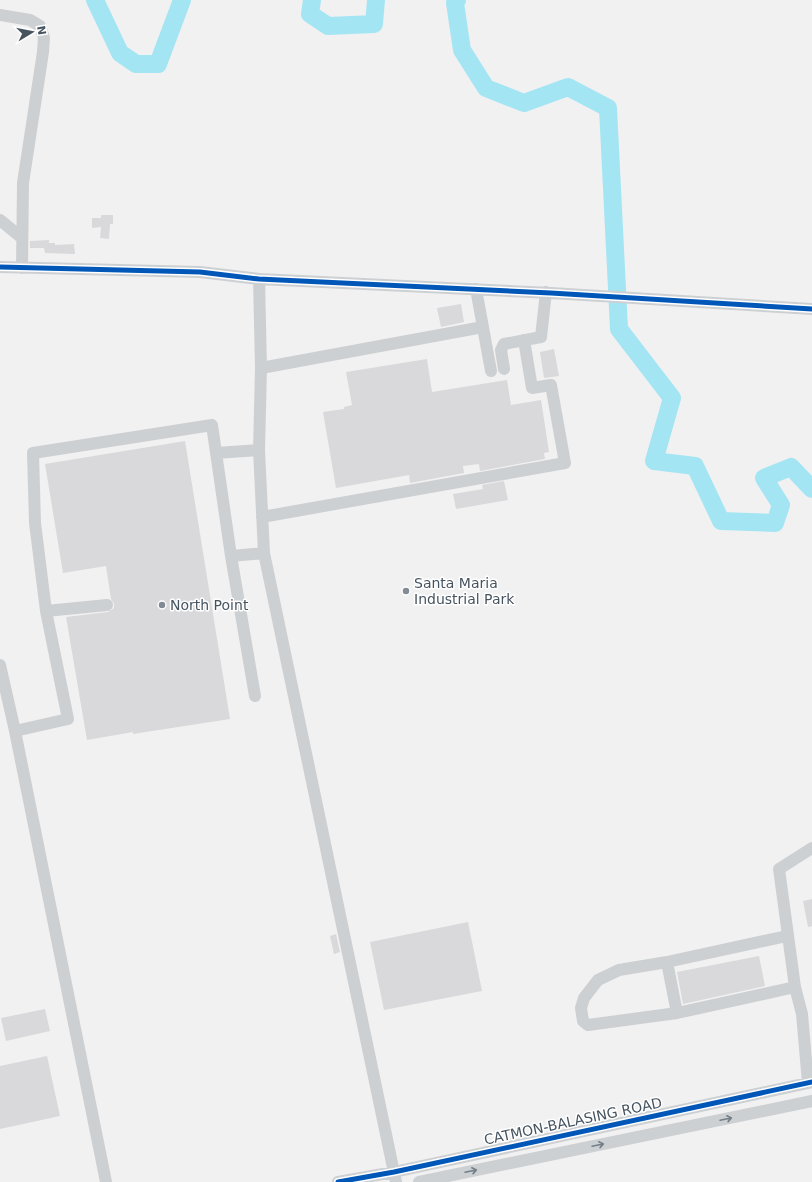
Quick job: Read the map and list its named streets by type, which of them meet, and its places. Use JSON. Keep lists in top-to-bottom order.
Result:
{
  "streets": {
    "street": ["CATMON-BALASING ROAD"]
  },
  "places": ["Santa Maria Industrial Park", "North Point"],
  "north": "right"
}
